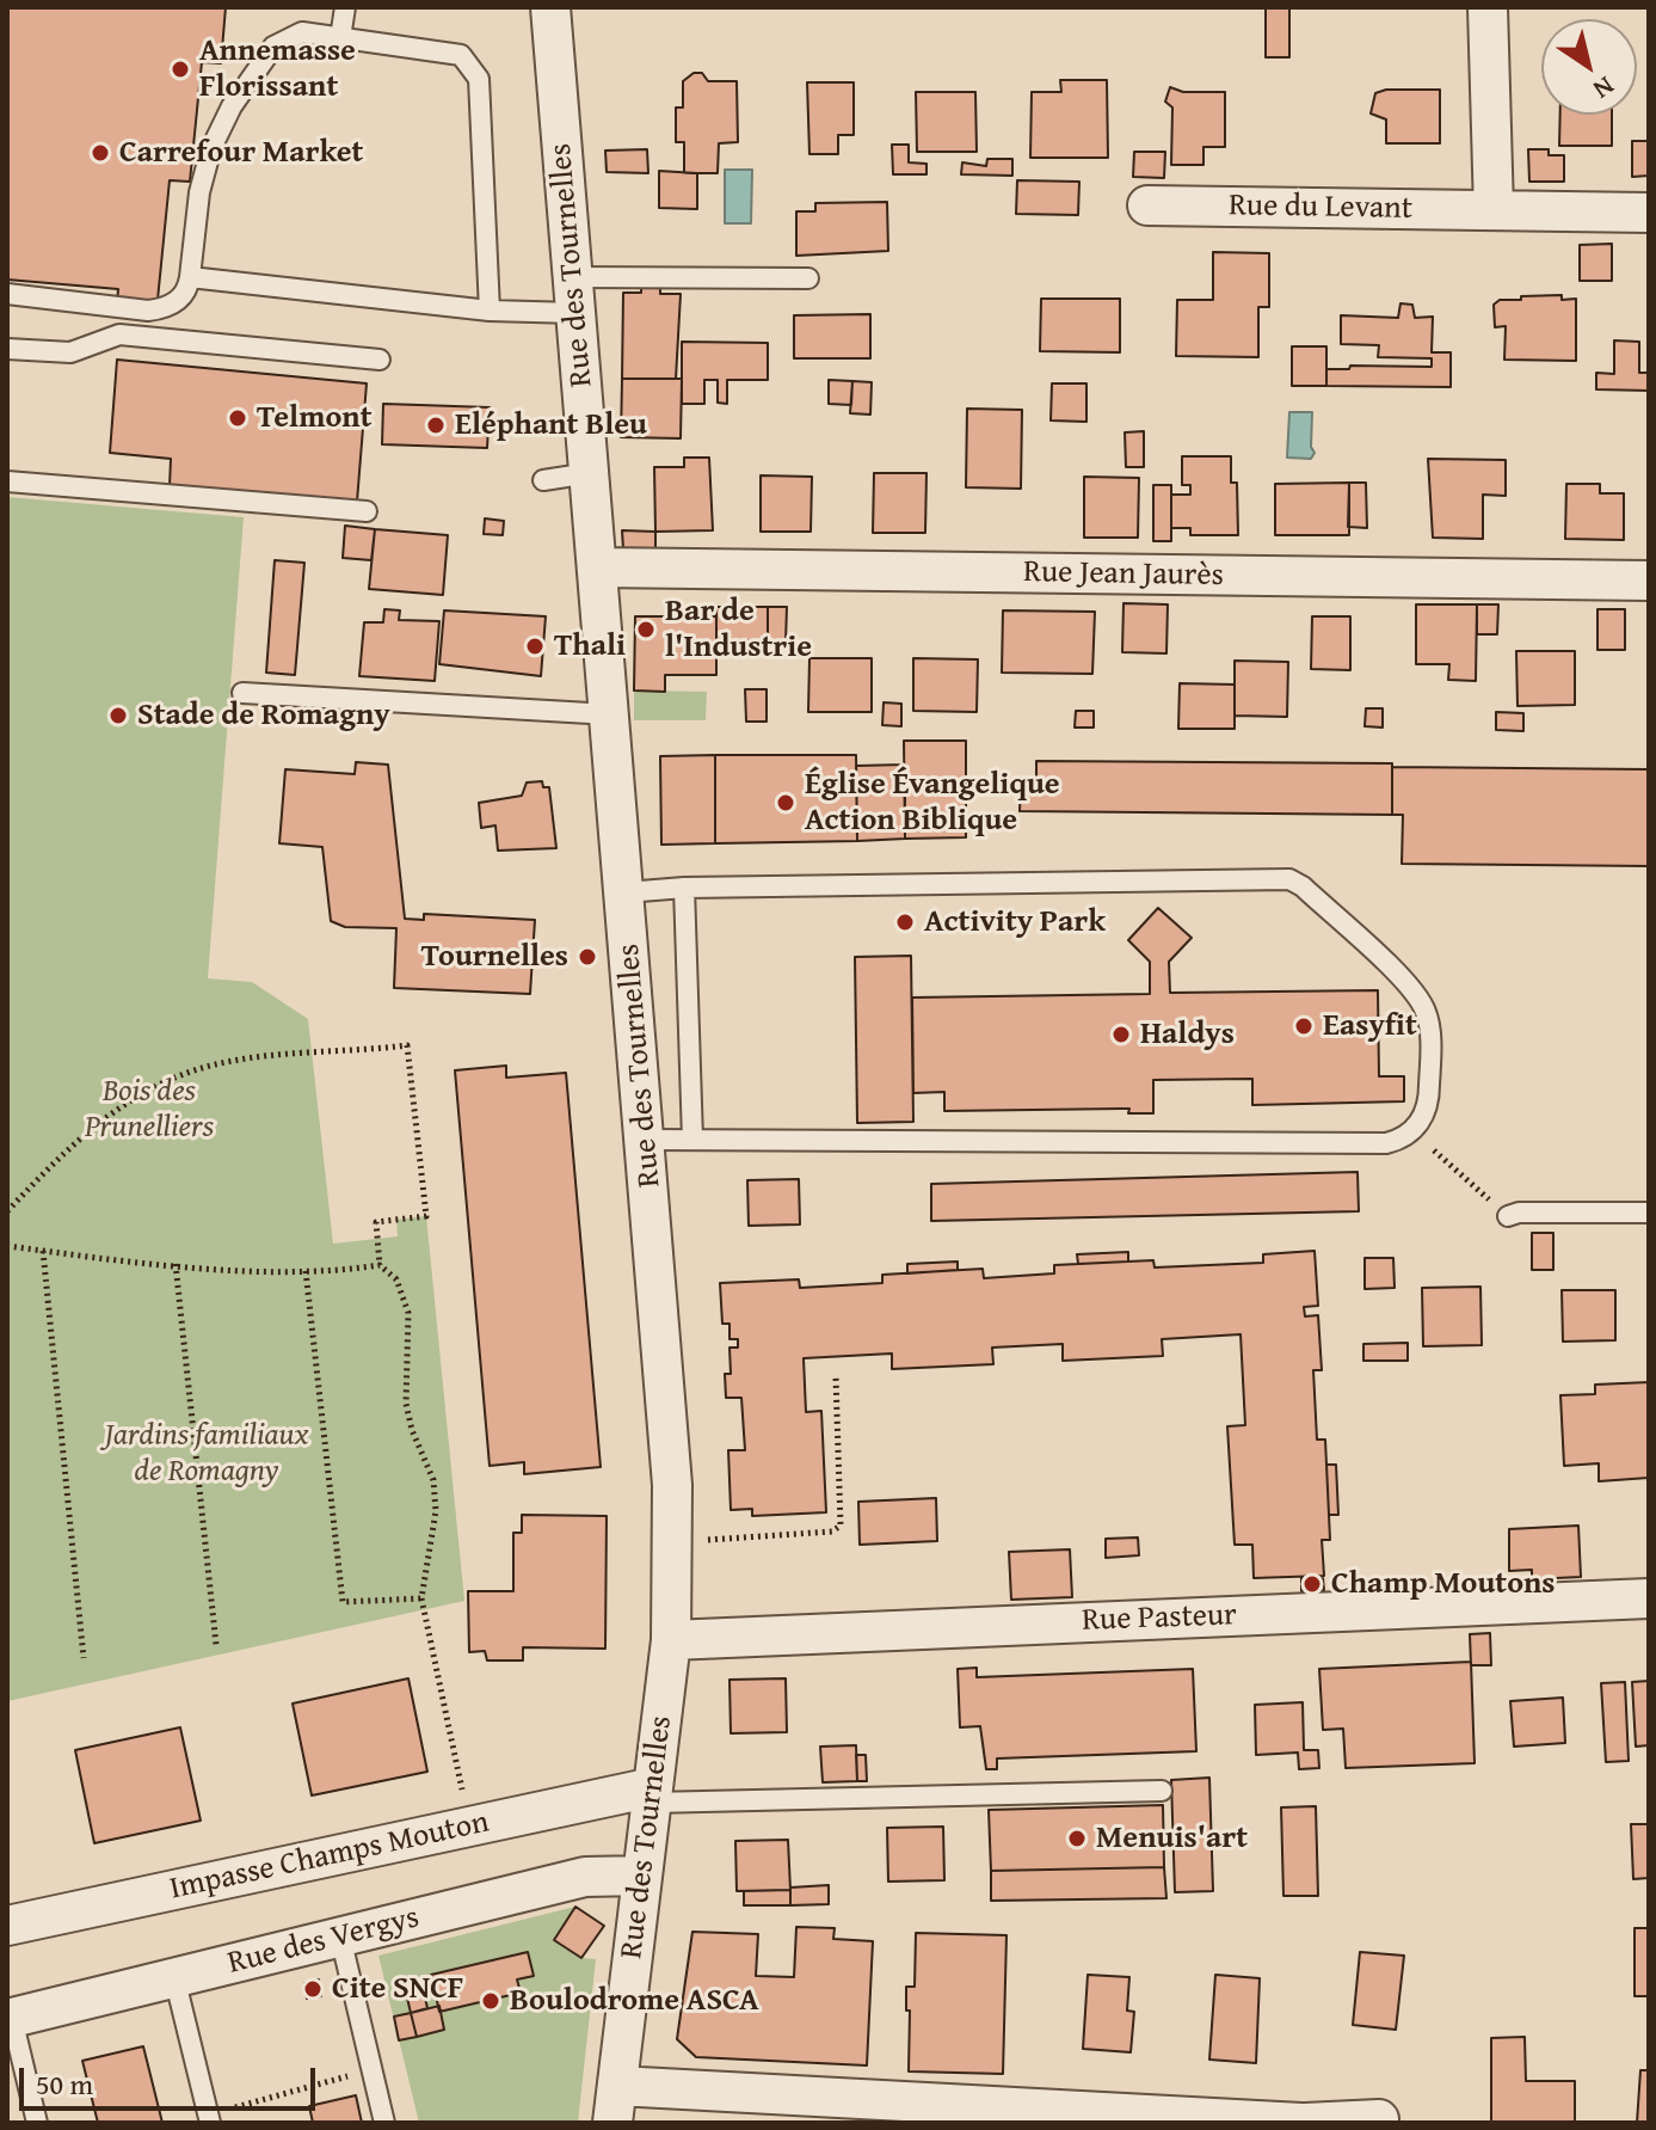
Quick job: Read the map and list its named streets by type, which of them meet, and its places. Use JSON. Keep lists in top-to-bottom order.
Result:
{
  "streets": {
    "street": [
      "Rue du Levant",
      "Rue des Tournelles",
      "Rue Jean Jaurès",
      "Rue Pasteur",
      "Impasse Champs Mouton",
      "Rue des Vergys"
    ]
  },
  "crossings": [
    ["Rue des Tournelles", "Rue Jean Jaurès"],
    ["Rue des Tournelles", "Rue Pasteur"],
    ["Rue des Tournelles", "Impasse Champs Mouton"],
    ["Rue des Tournelles", "Rue des Vergys"]
  ],
  "parks": ["Bois des Prunelliers", "Jardins familiaux de Romagny"],
  "places": [
    "Annemasse Florissant",
    "Carrefour Market",
    "Telmont",
    "Eléphant Bleu",
    "Bar de l'Industrie",
    "Thali",
    "Stade de Romagny",
    "Église Évangelique Action Biblique",
    "Activity Park",
    "Tournelles",
    "Easyfit",
    "Haldys",
    "Champ Moutons",
    "Menuis'art",
    "Cite SNCF",
    "Boulodrome ASCA"
  ],
  "scale_bar": "50 m",
  "north": "bottom right"
}
